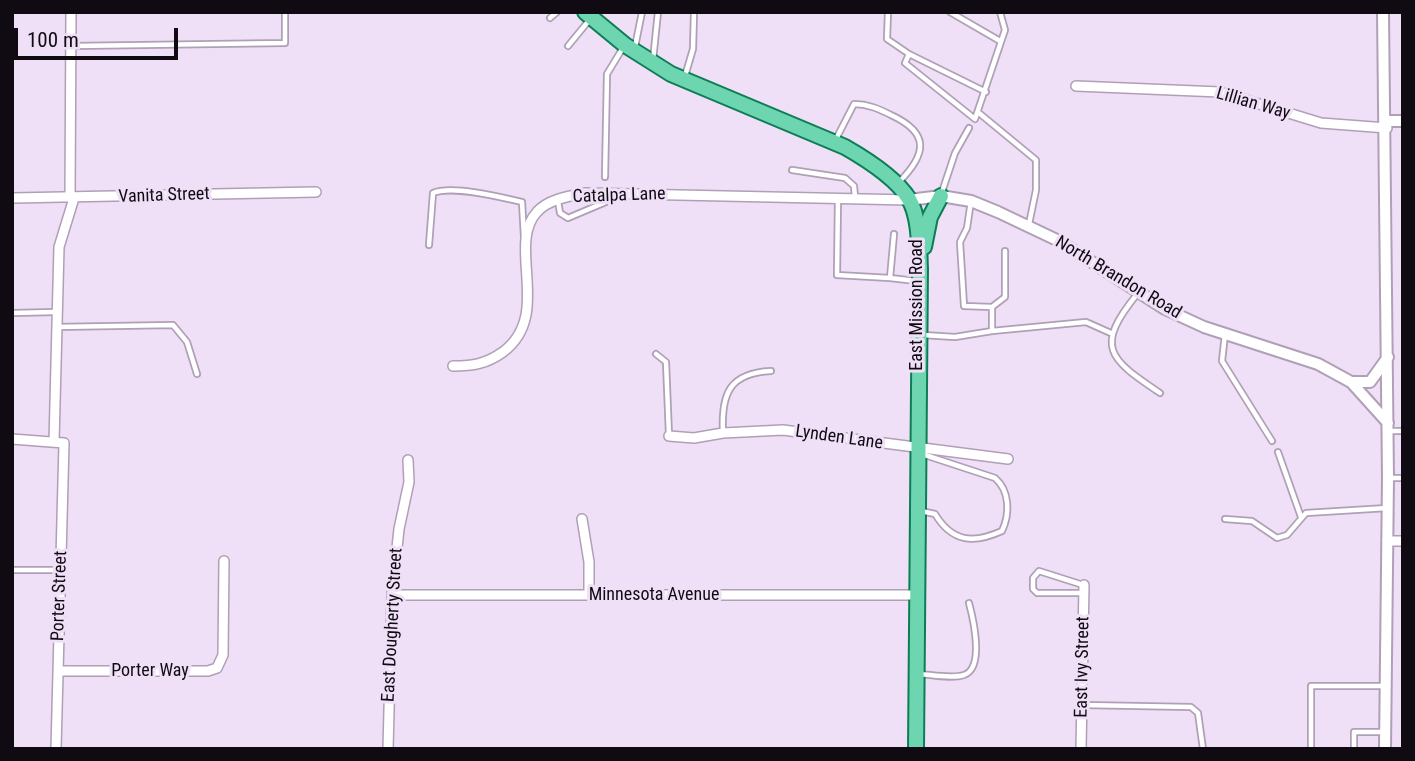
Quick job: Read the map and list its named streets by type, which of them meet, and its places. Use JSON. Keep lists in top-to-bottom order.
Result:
{
  "streets": {
    "main road": ["East Mission Road"],
    "street": [
      "Lillian Way",
      "Vanita Street",
      "Catalpa Lane",
      "North Brandon Road",
      "Lynden Lane",
      "Minnesota Avenue",
      "Porter Street",
      "East Dougherty Street",
      "East Ivy Street",
      "Porter Way"
    ]
  },
  "crossings": [
    ["Vanita Street", "Porter Street"],
    ["Catalpa Lane", "North Brandon Road"],
    ["Catalpa Lane", "East Mission Road"],
    ["North Brandon Road", "East Mission Road"],
    ["East Mission Road", "Lynden Lane"],
    ["East Mission Road", "Minnesota Avenue"],
    ["Minnesota Avenue", "East Dougherty Street"],
    ["Porter Street", "Porter Way"]
  ],
  "scale_bar": "100 m"
}
